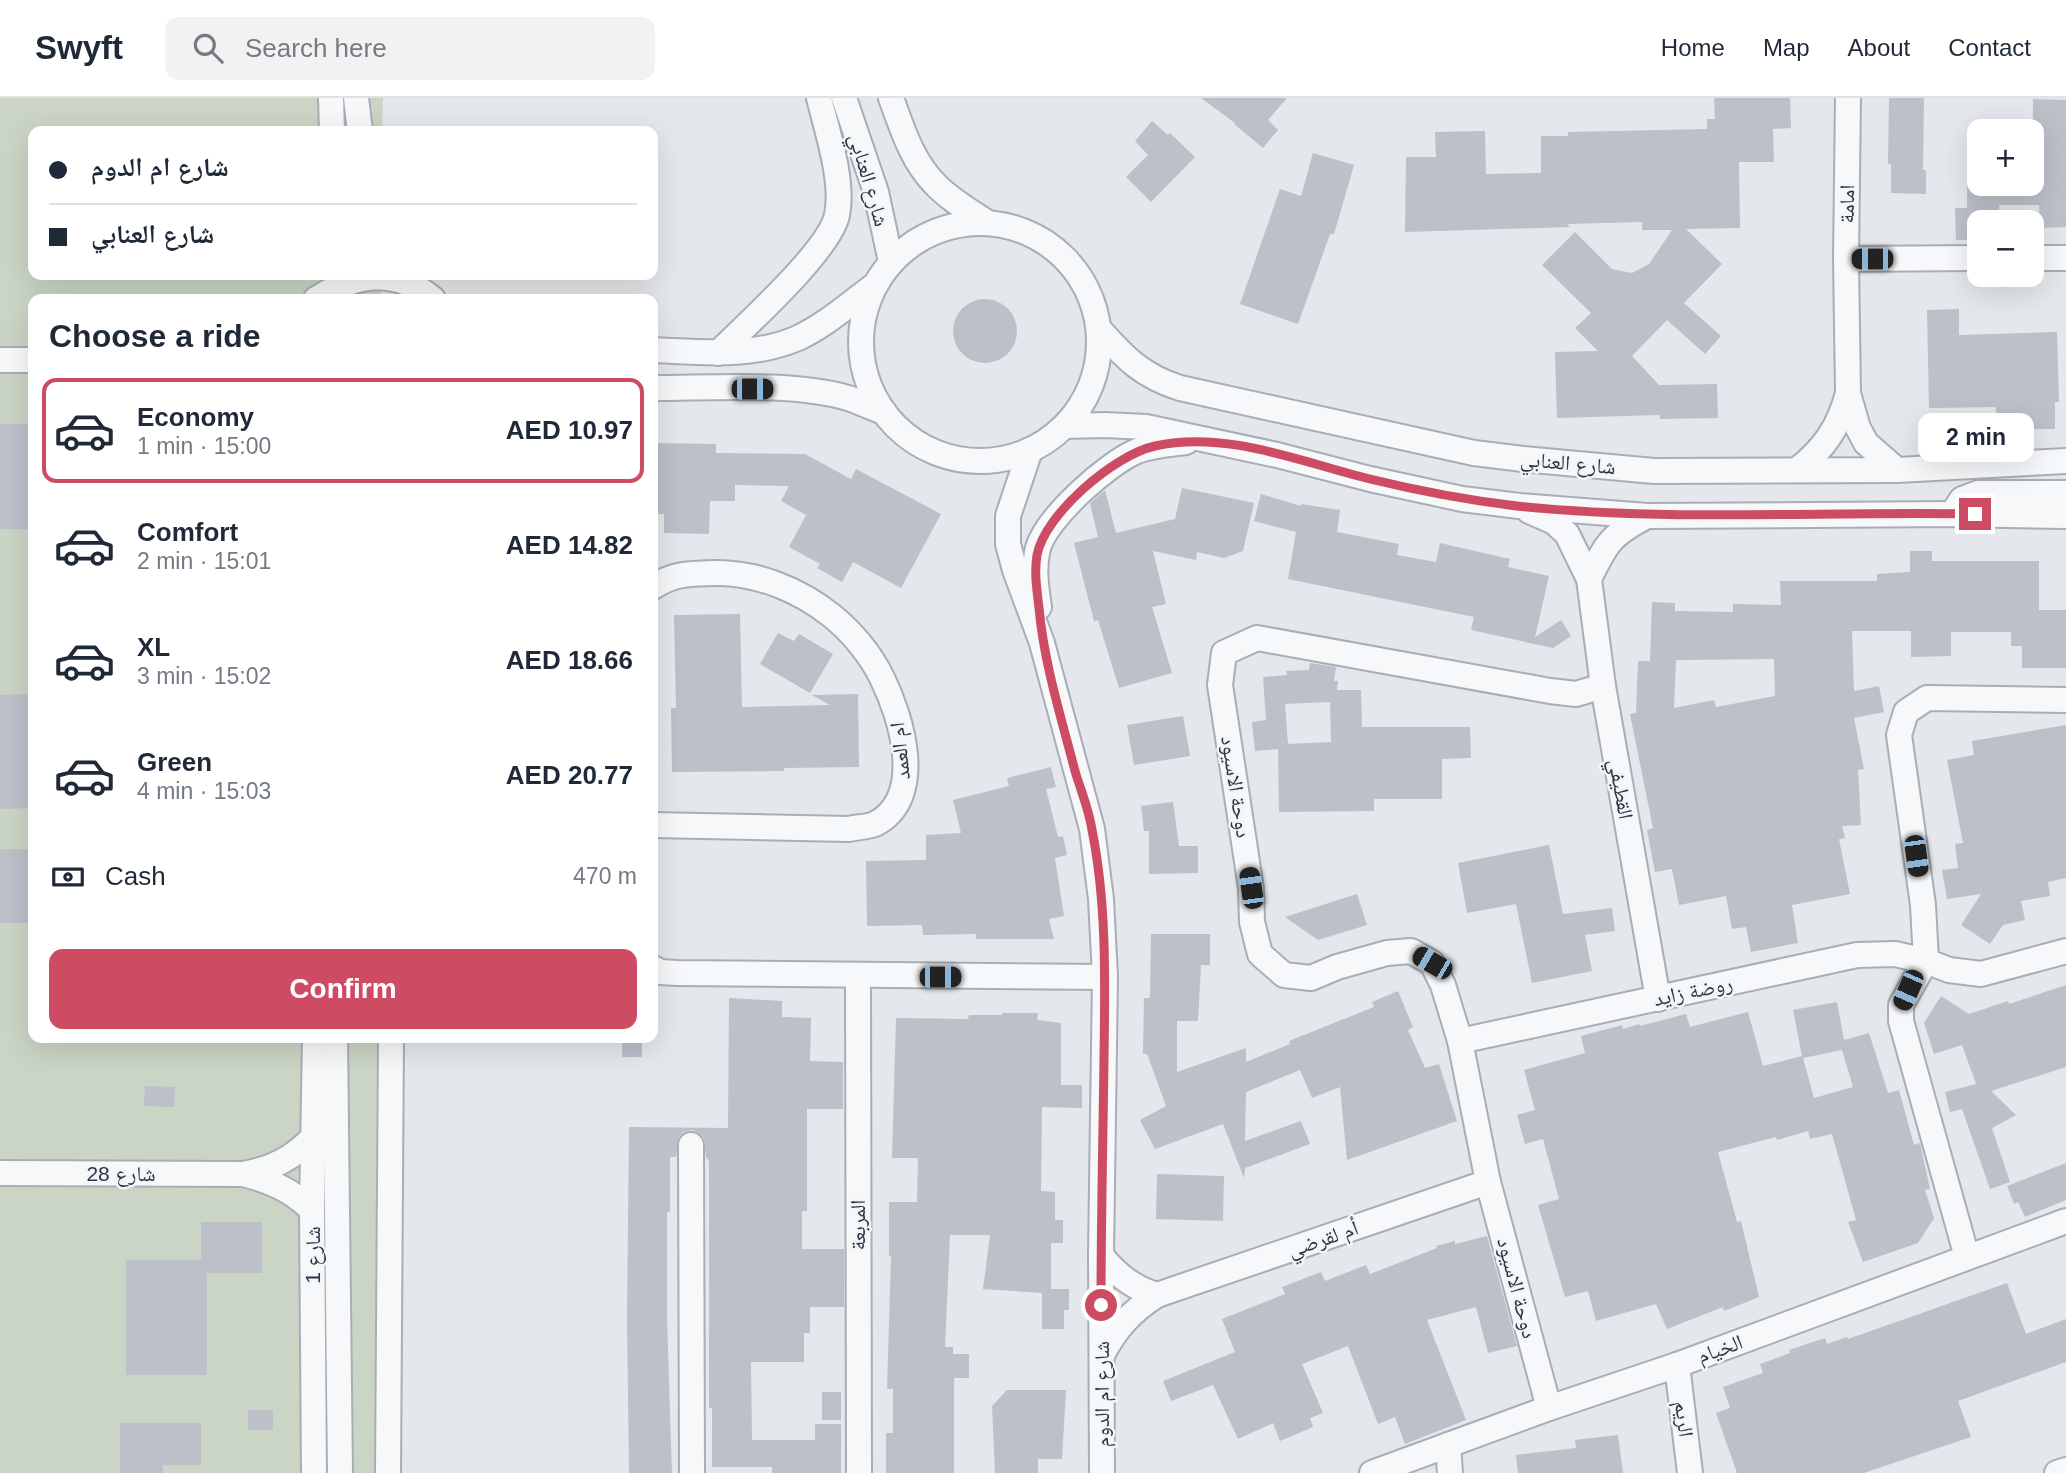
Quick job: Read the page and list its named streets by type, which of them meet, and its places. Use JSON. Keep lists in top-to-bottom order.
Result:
{
  "streets": {
    "street": [
      "شارع العنابي",
      "امامة",
      "ام العمد",
      "دوحة الاسيود",
      "القطيفي",
      "روضة زايد",
      "شارع 28",
      "المربعة",
      "أم لقرضي",
      "شارع 1",
      "الخيام",
      "شارع ام الدوم",
      "الريم"
    ]
  },
  "crossings": [
    ["شارع العنابي", "امامة"],
    ["شارع العنابي", "شارع ام الدوم"],
    ["دوحة الاسيود", "القطيفي"],
    ["دوحة الاسيود", "روضة زايد"],
    ["دوحة الاسيود", "أم لقرضي"],
    ["دوحة الاسيود", "الخيام"],
    ["القطيفي", "روضة زايد"],
    ["شارع 28", "شارع 1"],
    ["أم لقرضي", "شارع ام الدوم"],
    ["الخيام", "الريم"]
  ],
  "page": {
    "header": "Swyft",
    "search": "Search here",
    "nav": [
      "Home",
      "Map",
      "About",
      "Contact"
    ],
    "map_buttons": ["+", "−"],
    "banner": ["شارع ام الدوم", "شارع العنابي"],
    "heading": "Choose a ride",
    "list": [
      {
        "name": "Economy",
        "note": "1 min · 15:00",
        "value": "AED 10.97"
      },
      {
        "name": "Comfort",
        "note": "2 min · 15:01",
        "value": "AED 14.82"
      },
      {
        "name": "XL",
        "note": "3 min · 15:02",
        "value": "AED 18.66"
      },
      {
        "name": "Green",
        "note": "4 min · 15:03",
        "value": "AED 20.77"
      }
    ],
    "bubble": "2 min",
    "pay": ["Cash", "470 m"],
    "buttons": "Confirm"
  }
}
